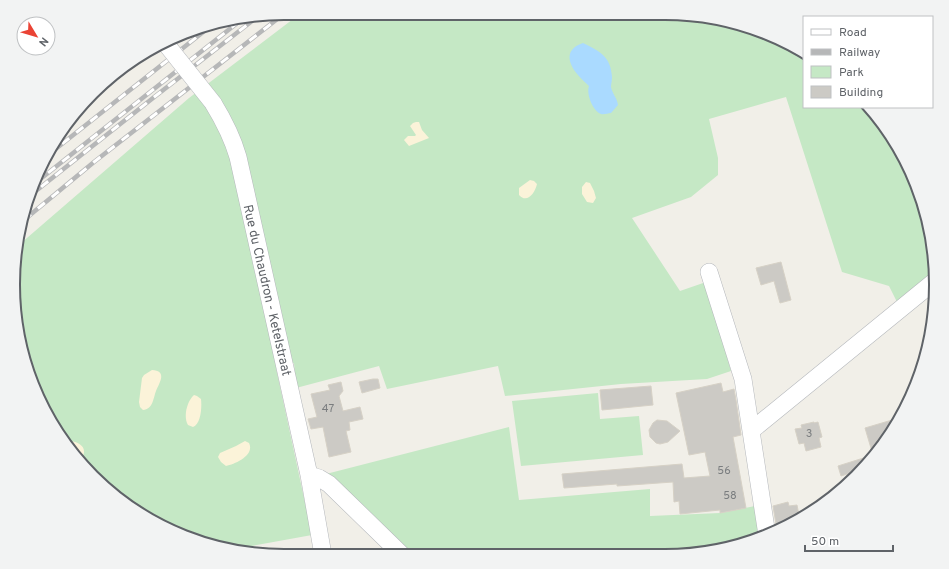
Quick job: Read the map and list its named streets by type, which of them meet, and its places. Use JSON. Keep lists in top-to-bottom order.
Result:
{
  "streets": {
    "street": ["Rue du Chaudron - Ketelstraat"]
  },
  "house_numbers": [
    "47",
    "3",
    "56",
    "58"
  ],
  "legend": [
    "Road",
    "Railway",
    "Park",
    "Building"
  ],
  "scale_bar": "50 m",
  "north": "bottom right"
}
